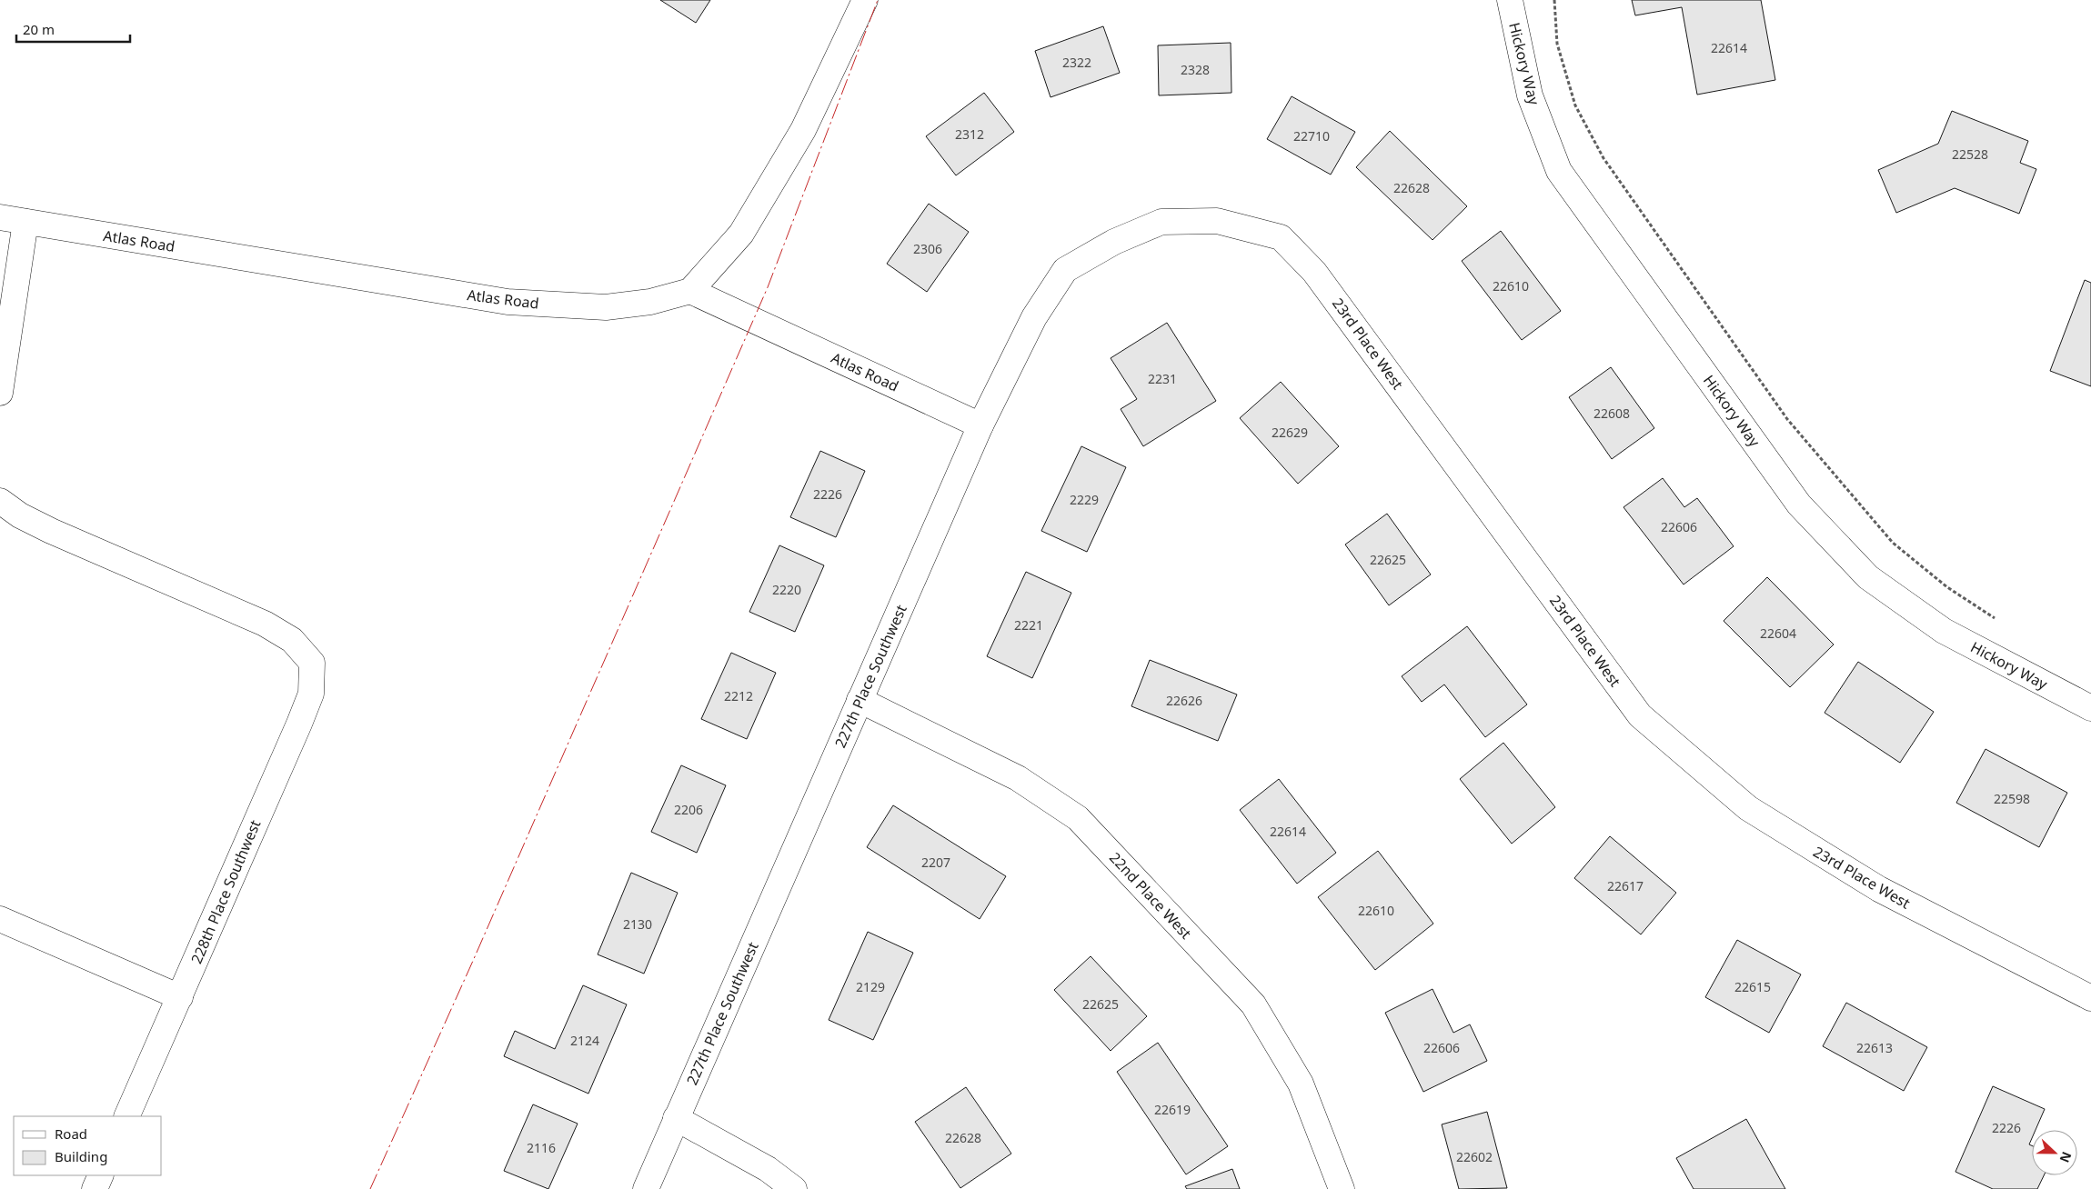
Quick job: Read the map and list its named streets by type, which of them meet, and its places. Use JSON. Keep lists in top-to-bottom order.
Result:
{
  "streets": {
    "street": [
      "Hickory Way",
      "Atlas Road",
      "23rd Place West",
      "227th Place Southwest",
      "228th Place Southwest",
      "22nd Place West"
    ]
  },
  "crossings": [
    ["Atlas Road", "227th Place Southwest"],
    ["23rd Place West", "227th Place Southwest"],
    ["227th Place Southwest", "22nd Place West"]
  ],
  "house_numbers": [
    "22614",
    "2322",
    "2328",
    "2312",
    "22710",
    "22528",
    "22628",
    "2306",
    "22610",
    "2231",
    "22608",
    "22629",
    "2226",
    "2229",
    "22606",
    "22625",
    "2220",
    "2221",
    "22604",
    "2212",
    "22626",
    "22598",
    "2206",
    "22614",
    "2207",
    "22617",
    "22610",
    "2130",
    "2129",
    "22615",
    "22625",
    "2124",
    "22606",
    "22613",
    "22619",
    "2226",
    "22628",
    "2116",
    "22602"
  ],
  "legend": ["Road", "Building"],
  "scale_bar": "20 m",
  "north": "right"
}
